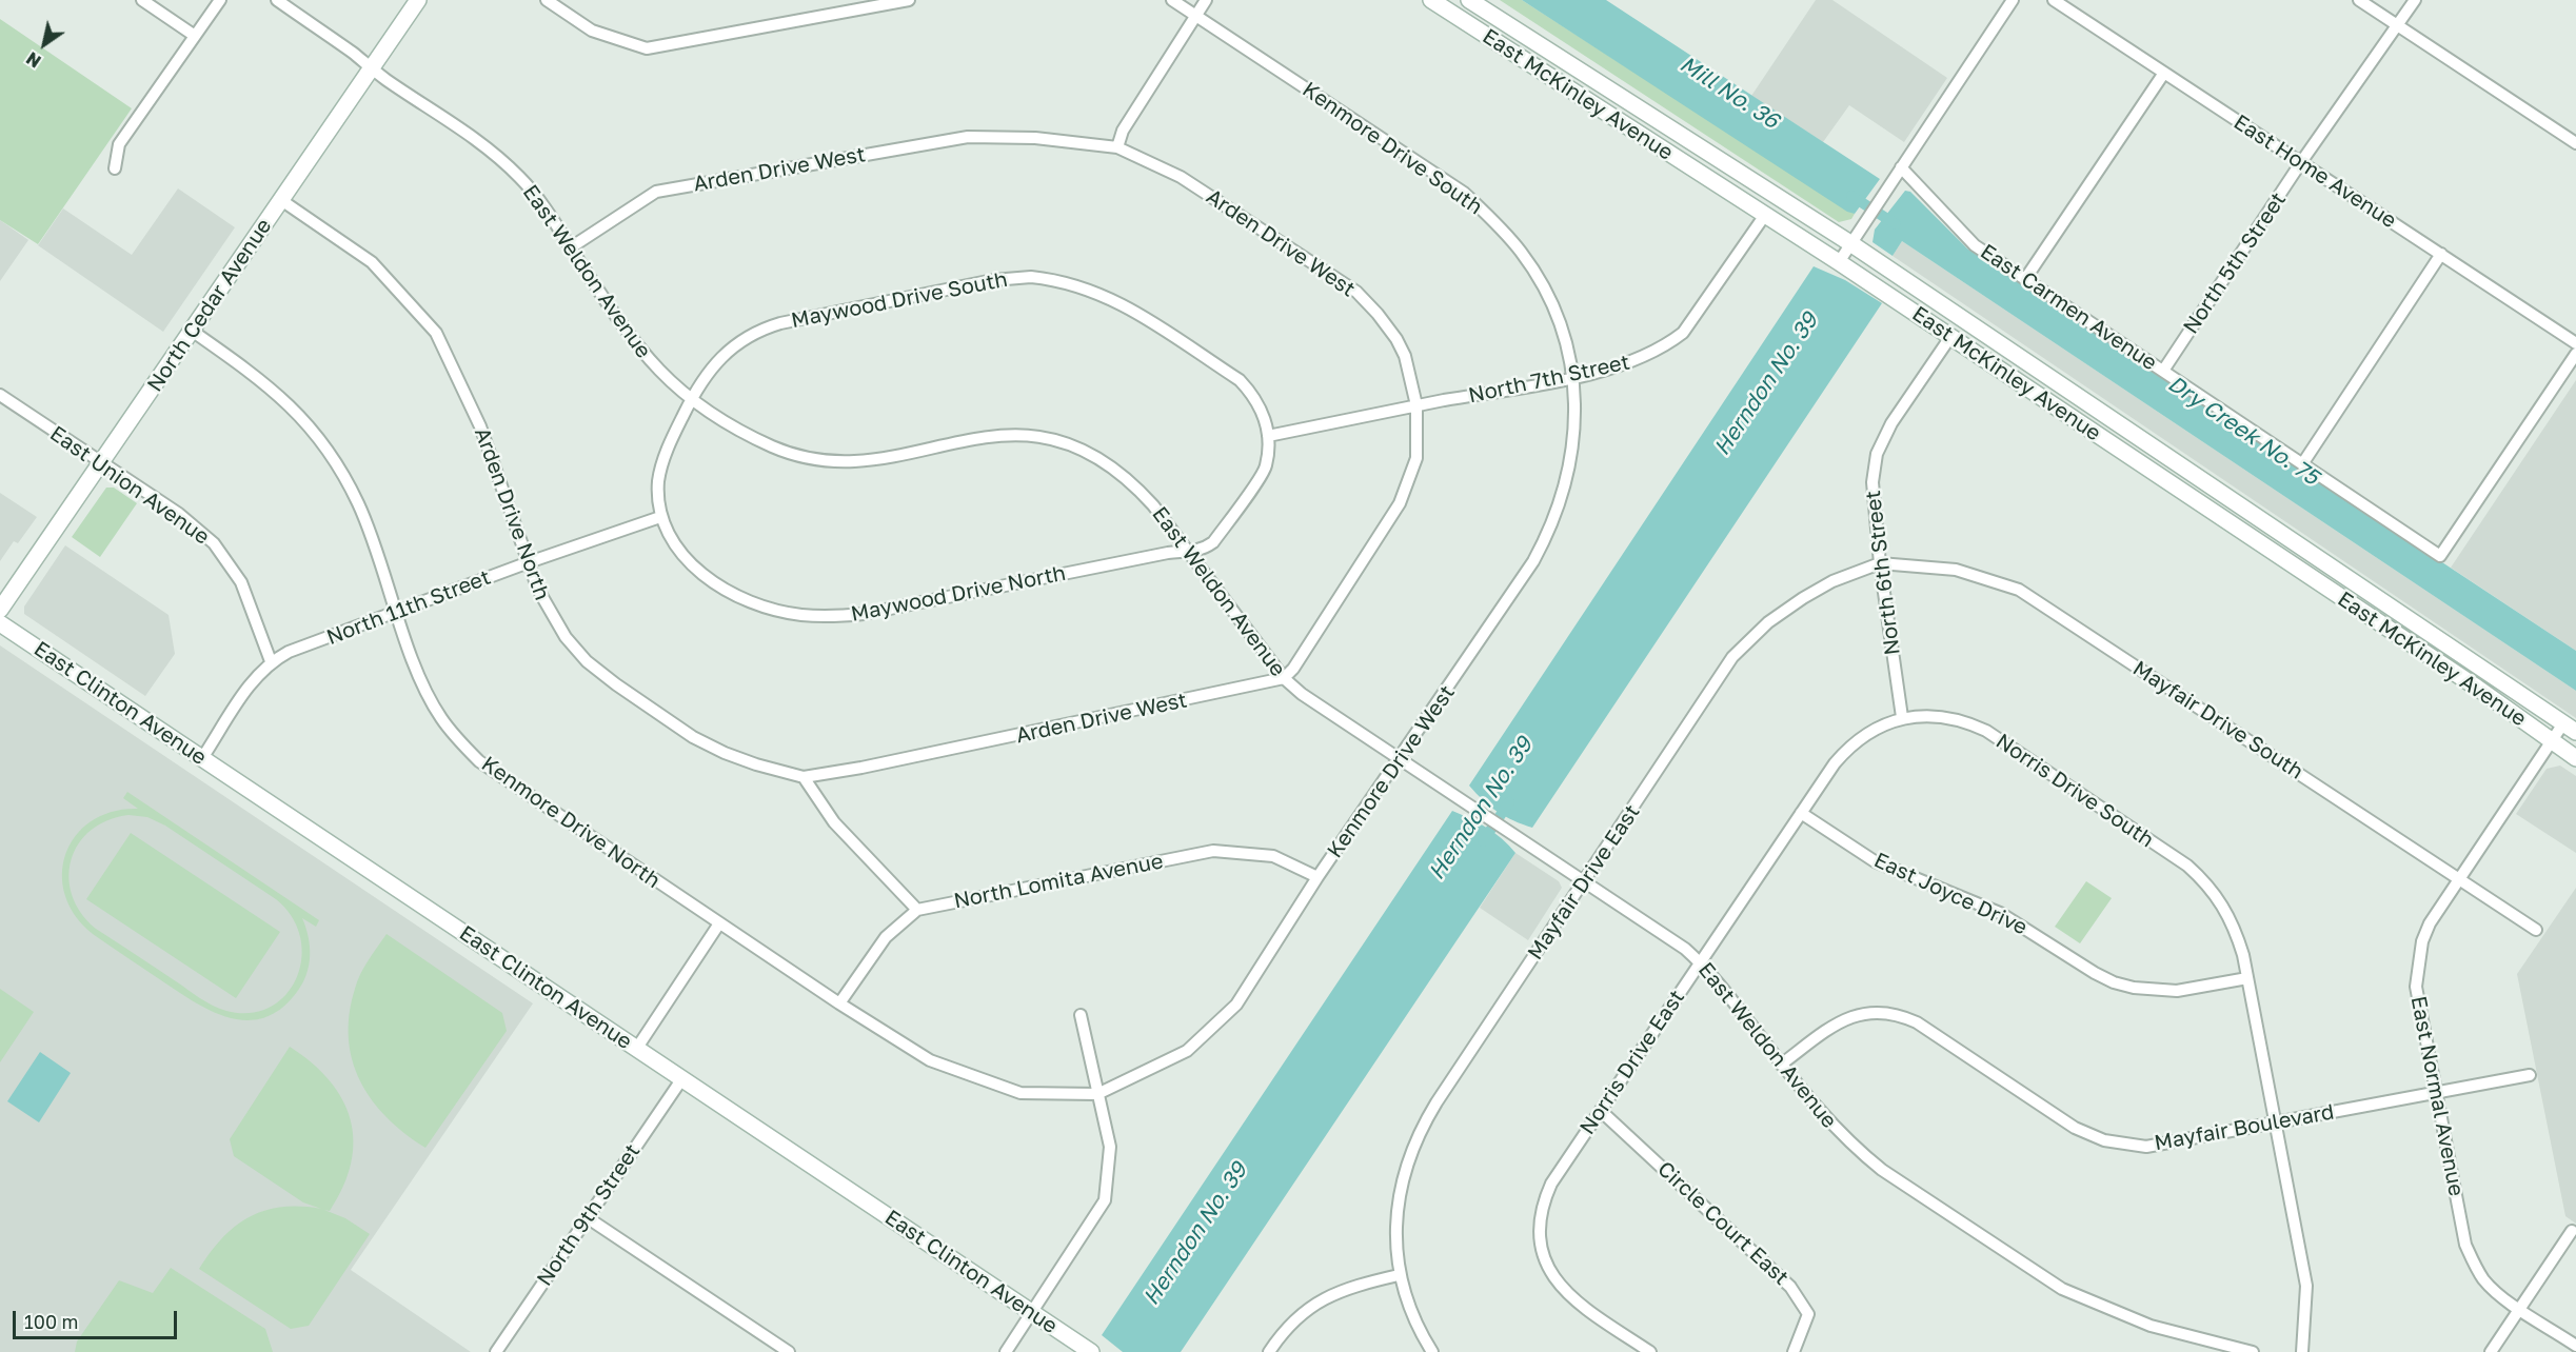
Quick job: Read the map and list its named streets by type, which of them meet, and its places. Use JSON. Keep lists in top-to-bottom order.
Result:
{
  "streets": {
    "main road": ["East McKinley Avenue", "North Cedar Avenue", "East Clinton Avenue"],
    "street": [
      "Kenmore Drive South",
      "Arden Drive West",
      "East Home Avenue",
      "North 5th Street",
      "East Weldon Avenue",
      "Maywood Drive South",
      "East Carmen Avenue",
      "North 7th Street",
      "East Union Avenue",
      "Arden Drive North",
      "North 6th Street",
      "Maywood Drive North",
      "North 11th Street",
      "Mayfair Drive South",
      "Kenmore Drive West",
      "Norris Drive South",
      "Kenmore Drive North",
      "North Lomita Avenue",
      "Mayfair Drive East",
      "East Joyce Drive",
      "Norris Drive East",
      "East Normal Avenue",
      "Mayfair Boulevard",
      "North 9th Street",
      "Circle Court East"
    ]
  },
  "crossings": [
    ["East McKinley Avenue", "North 7th Street"],
    ["East McKinley Avenue", "North 6th Street"],
    ["East McKinley Avenue", "East Normal Avenue"],
    ["Kenmore Drive South", "North 7th Street"],
    ["Kenmore Drive South", "Kenmore Drive West"],
    ["Arden Drive West", "East Weldon Avenue"],
    ["Arden Drive West", "North 7th Street"],
    ["Arden Drive West", "Arden Drive North"],
    ["East Home Avenue", "North 5th Street"],
    ["North 5th Street", "East Carmen Avenue"],
    ["East Weldon Avenue", "Maywood Drive South"],
    ["East Weldon Avenue", "North Cedar Avenue"],
    ["East Weldon Avenue", "Maywood Drive North"],
    ["East Weldon Avenue", "Kenmore Drive West"],
    ["East Weldon Avenue", "Mayfair Drive East"],
    ["East Weldon Avenue", "Norris Drive East"],
    ["East Weldon Avenue", "Mayfair Boulevard"],
    ["Maywood Drive South", "North 7th Street"],
    ["Maywood Drive South", "Maywood Drive North"],
    ["North Cedar Avenue", "East Union Avenue"],
    ["North Cedar Avenue", "Arden Drive North"],
    ["North Cedar Avenue", "Kenmore Drive North"],
    ["North 7th Street", "Kenmore Drive West"],
    ["East Union Avenue", "North 11th Street"],
    ["Arden Drive North", "North 11th Street"],
    ["North 6th Street", "Mayfair Drive South"],
    ["North 6th Street", "Norris Drive South"],
    ["North 6th Street", "Mayfair Drive East"],
    ["North 6th Street", "Norris Drive East"],
    ["Maywood Drive North", "North 11th Street"],
    ["North 11th Street", "East Clinton Avenue"],
    ["North 11th Street", "Kenmore Drive North"],
    ["East Clinton Avenue", "North 9th Street"],
    ["Mayfair Drive South", "Mayfair Drive East"],
    ["Mayfair Drive South", "East Normal Avenue"],
    ["Kenmore Drive West", "Kenmore Drive North"],
    ["Kenmore Drive West", "North Lomita Avenue"],
    ["Norris Drive South", "East Joyce Drive"],
    ["Norris Drive South", "Norris Drive East"],
    ["Norris Drive South", "Mayfair Boulevard"],
    ["Kenmore Drive North", "North Lomita Avenue"],
    ["East Joyce Drive", "Norris Drive East"],
    ["Norris Drive East", "Circle Court East"],
    ["East Normal Avenue", "Mayfair Boulevard"]
  ],
  "water": ["Mill No. 36", "Herndon No. 39", "Dry Creek No. 75"],
  "scale_bar": "100 m",
  "north": "bottom left"
}
